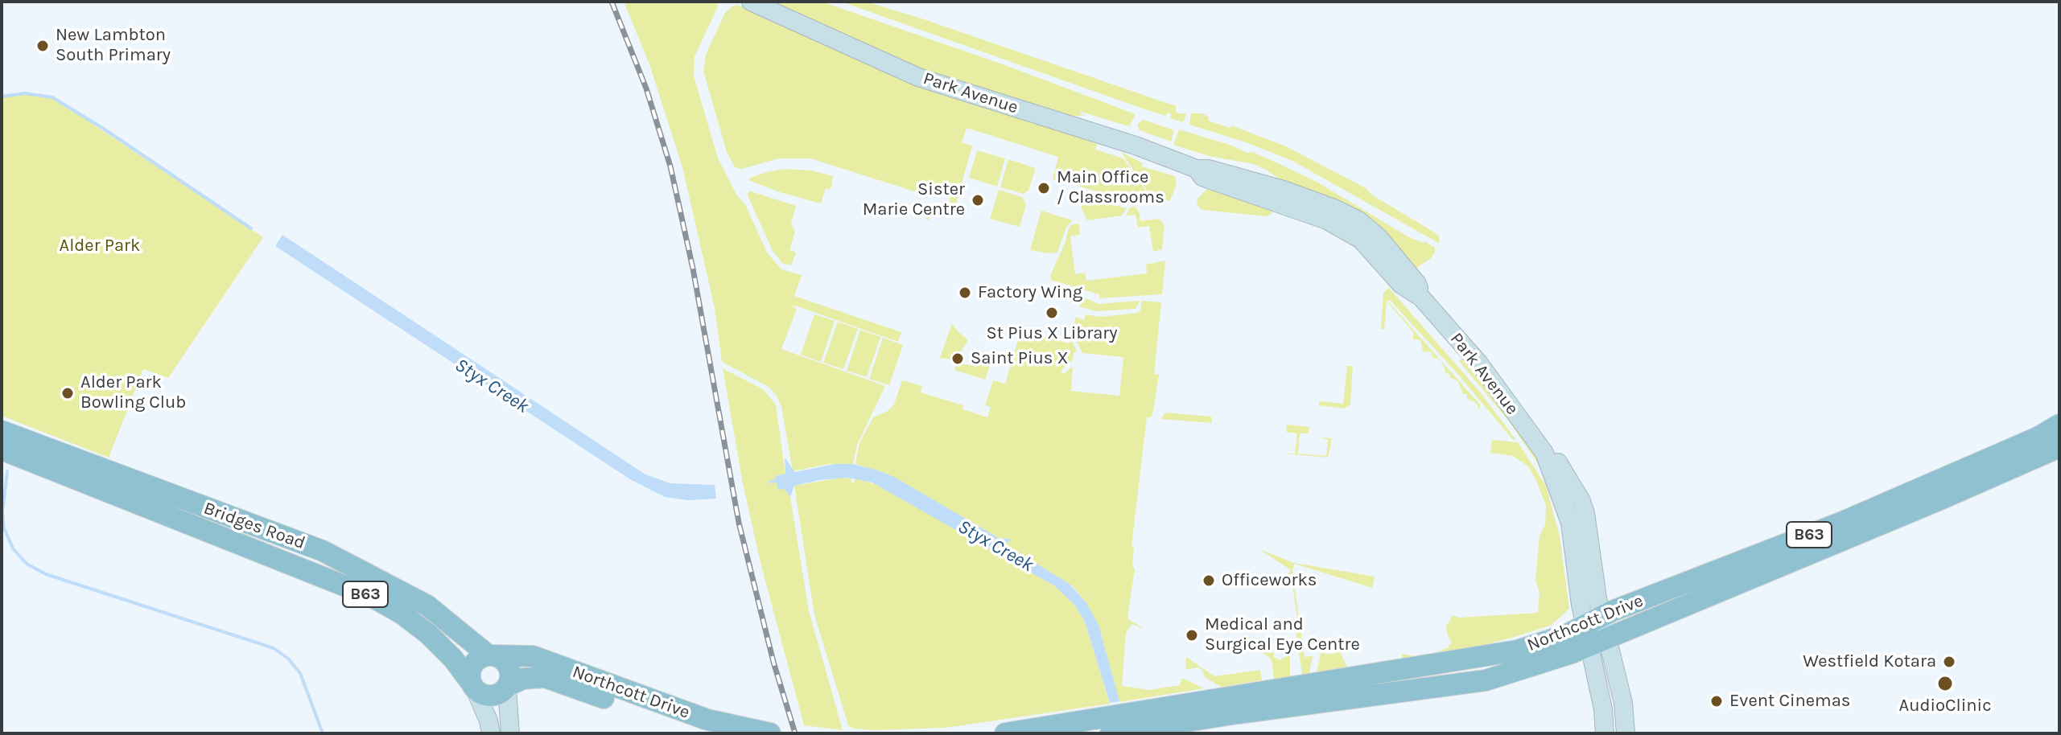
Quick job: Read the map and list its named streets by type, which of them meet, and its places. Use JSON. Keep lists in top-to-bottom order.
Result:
{
  "streets": {
    "main road": [
      "Park Avenue",
      "Bridges Road",
      "B63",
      "Northcott Drive"
    ]
  },
  "crossings": [
    ["Park Avenue", "Northcott Drive"],
    ["Bridges Road", "B63"],
    ["Bridges Road", "Northcott Drive"],
    ["B63", "Northcott Drive"]
  ],
  "water": ["Styx Creek"],
  "parks": ["Alder Park"],
  "places": [
    "New Lambton South Primary",
    "Main Office / Classrooms",
    "Sister Marie Centre",
    "Factory Wing",
    "St Pius X Library",
    "Saint Pius X",
    "Alder Park Bowling Club",
    "Officeworks",
    "Medical and Surgical Eye Centre",
    "Westfield Kotara",
    "AudioClinic",
    "Event Cinemas"
  ]
}
